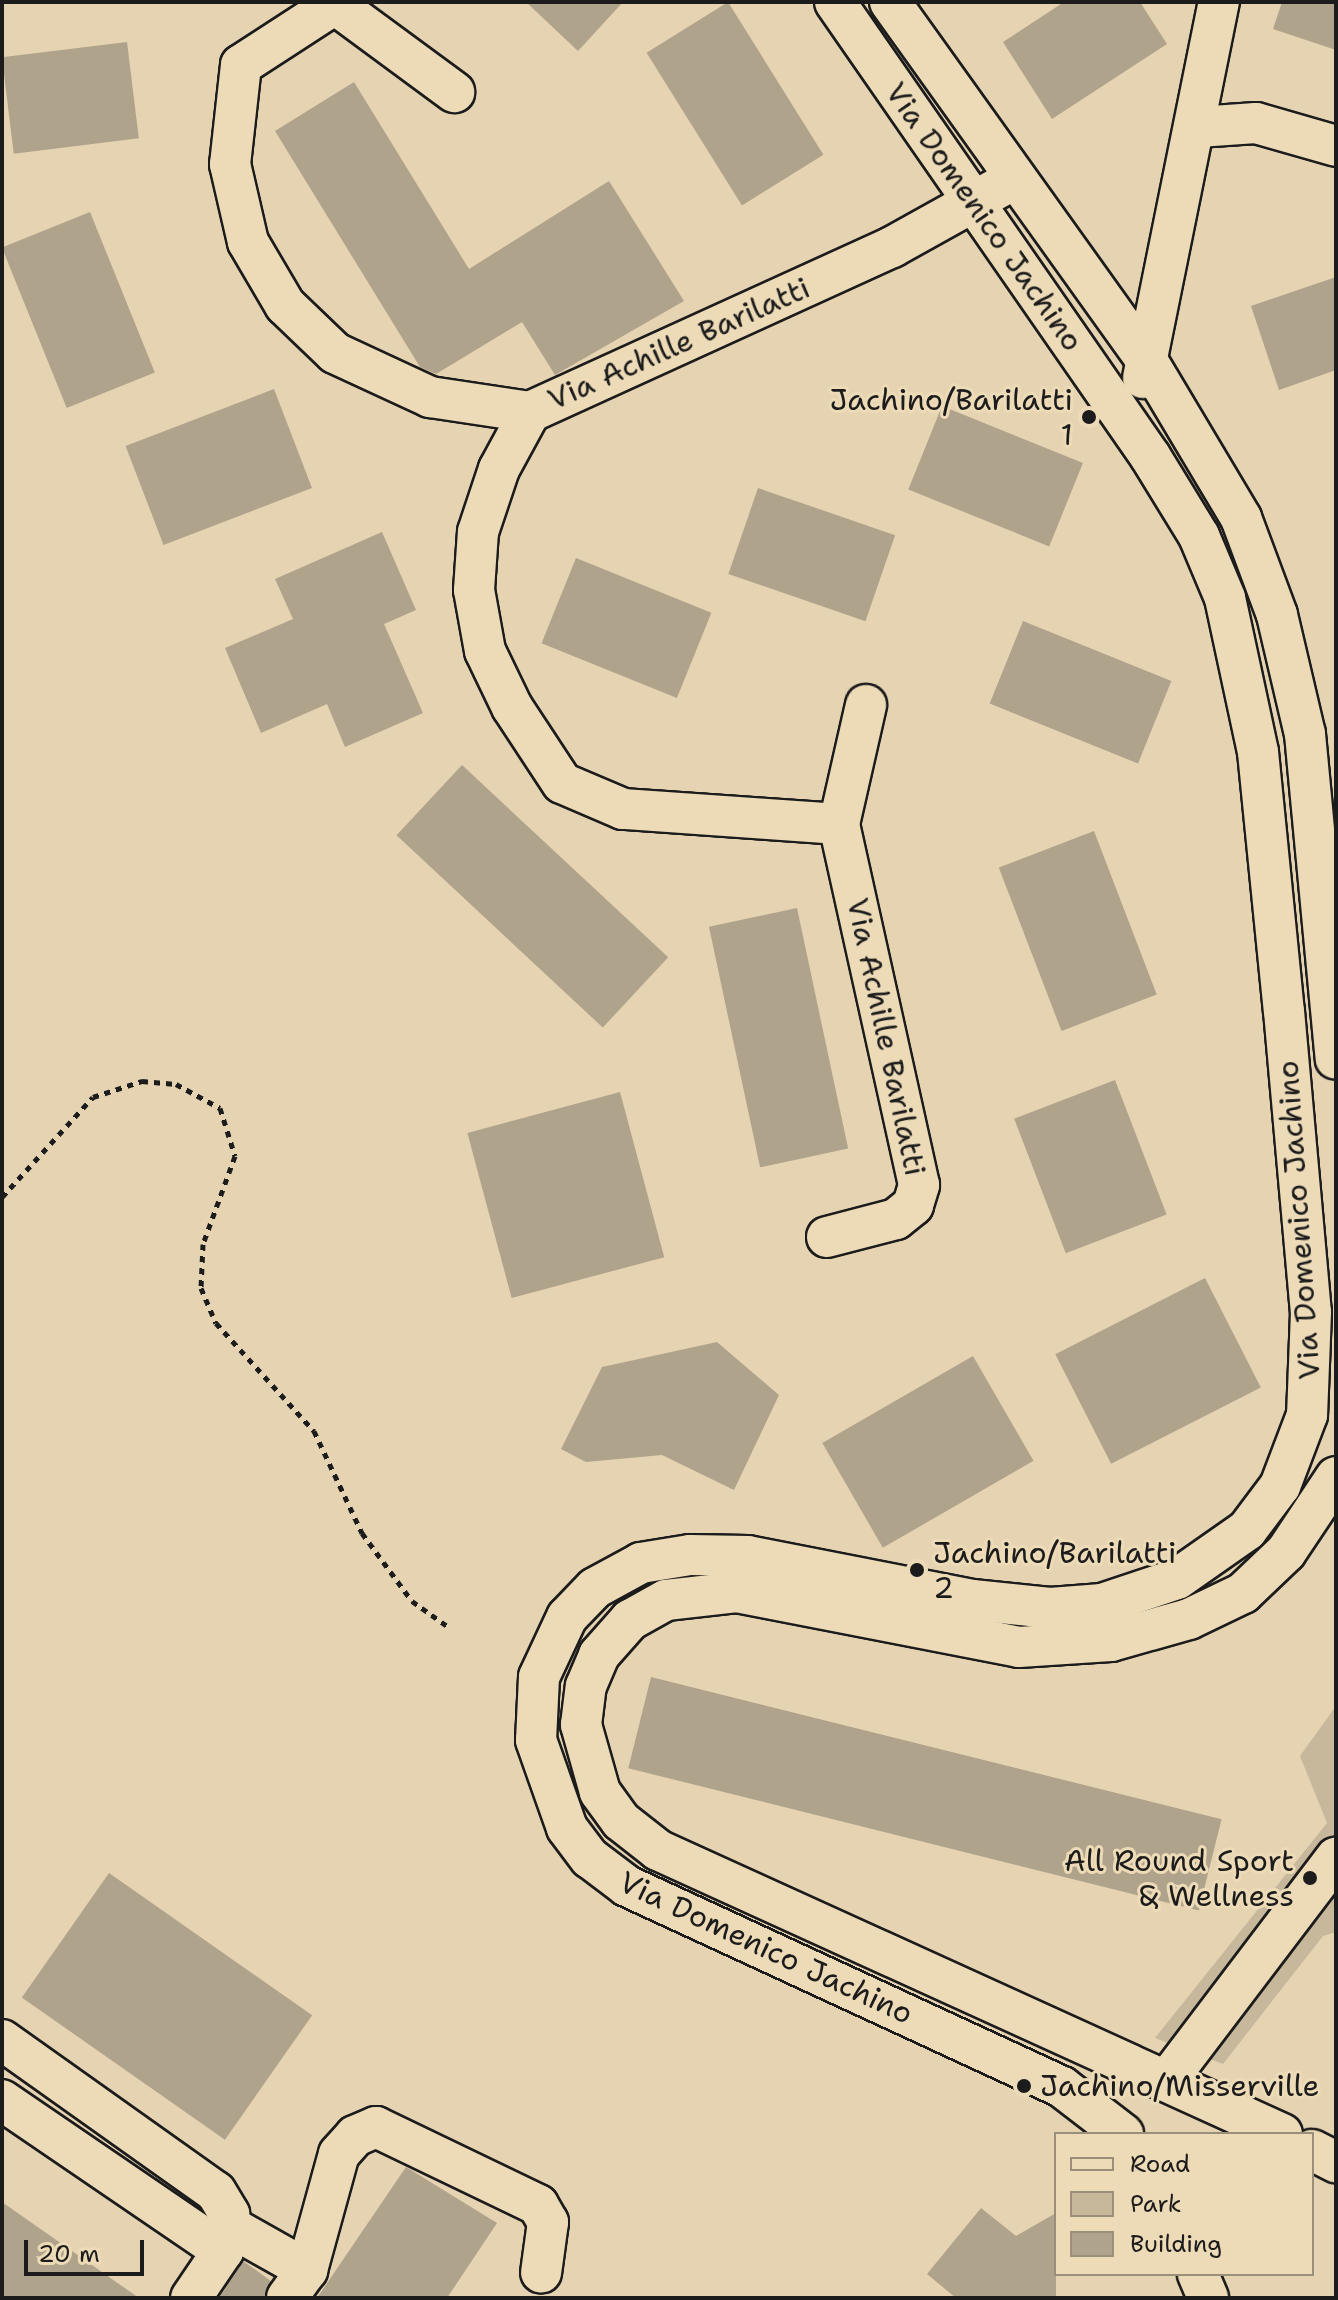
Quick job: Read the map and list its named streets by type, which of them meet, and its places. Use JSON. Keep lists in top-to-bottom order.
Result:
{
  "streets": {
    "street": ["Via Domenico Jachino", "Via Achille Barilatti"]
  },
  "crossings": [
    ["Via Domenico Jachino", "Via Achille Barilatti"]
  ],
  "places": [
    "Jachino/Barilatti 1",
    "Jachino/Barilatti 2",
    "All Round Sport & Wellness",
    "Jachino/Misserville"
  ],
  "legend": ["Road", "Park", "Building"],
  "scale_bar": "20 m"
}
